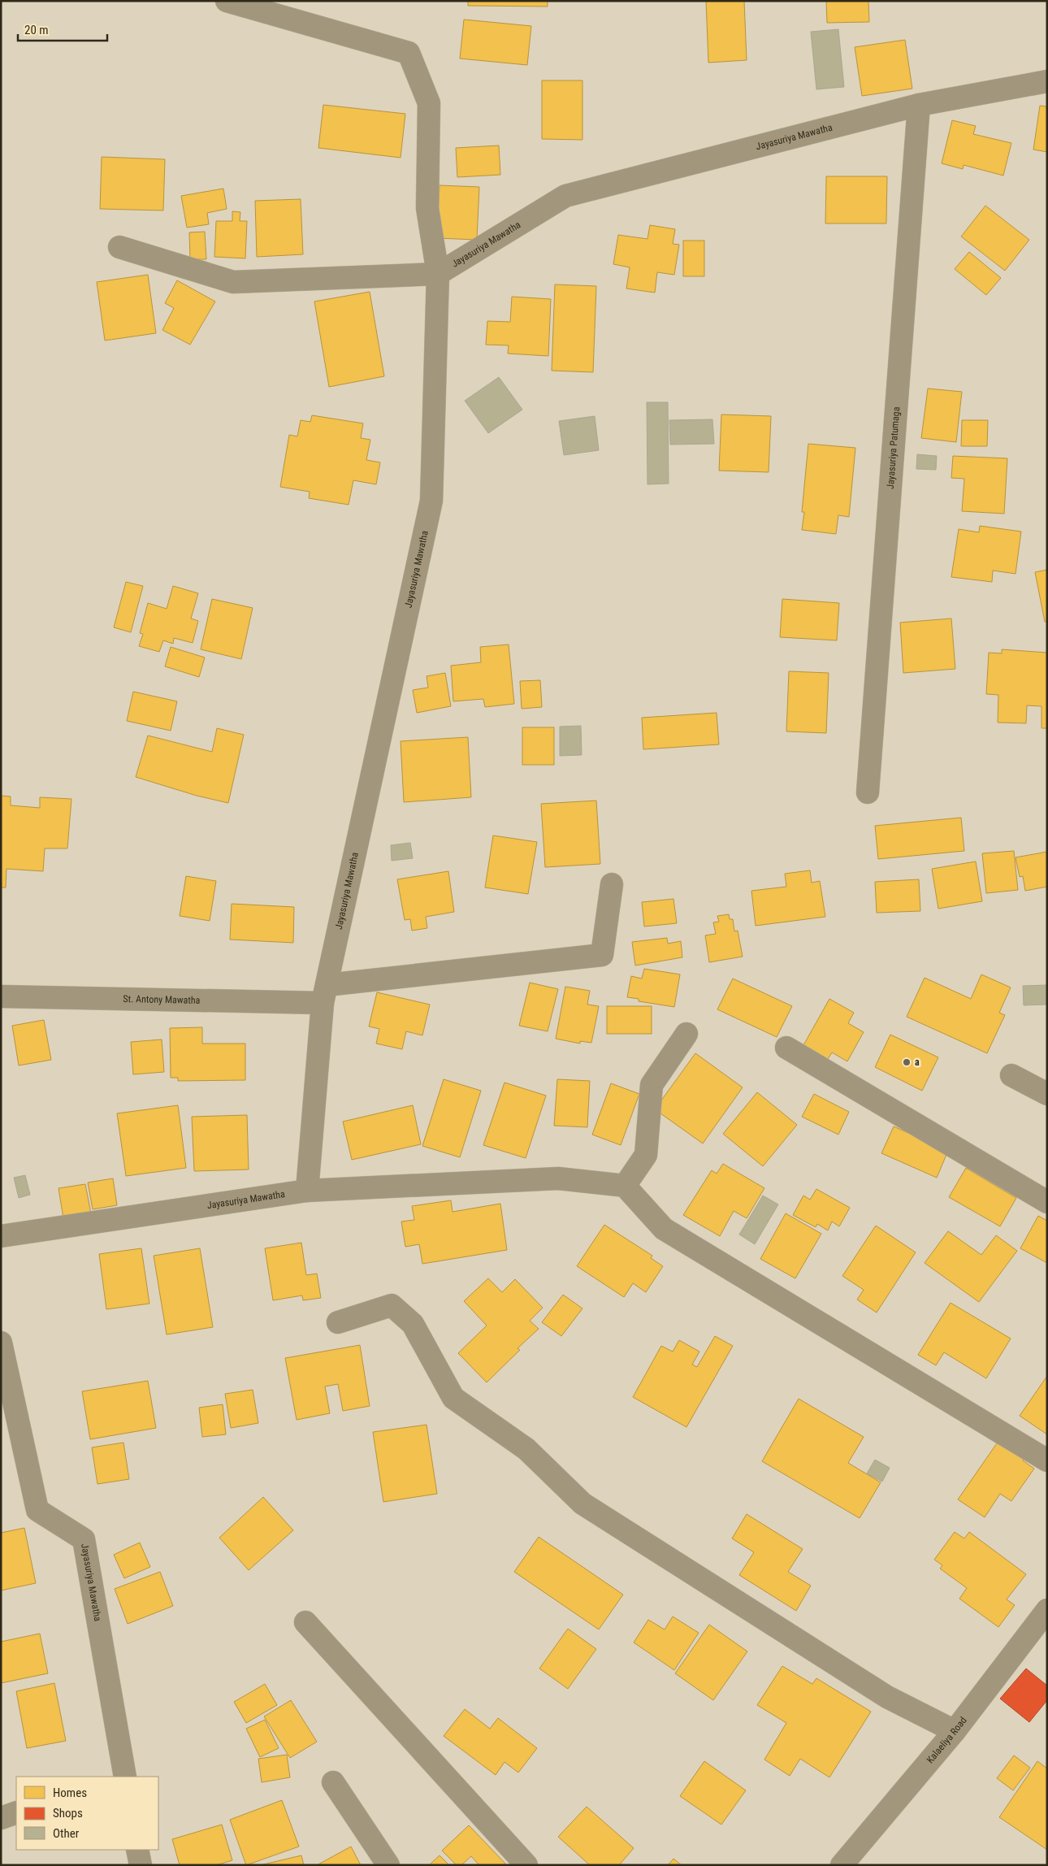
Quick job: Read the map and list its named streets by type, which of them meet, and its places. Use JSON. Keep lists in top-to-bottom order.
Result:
{
  "streets": {
    "street": [
      "Jayasuriya Mawatha",
      "Jayasuriya Patumaga",
      "St. Antony Mawatha",
      "Kalaeliya Road"
    ]
  },
  "crossings": [
    ["Jayasuriya Mawatha", "Jayasuriya Patumaga"],
    ["Jayasuriya Mawatha", "St. Antony Mawatha"]
  ],
  "places": ["a"],
  "legend": ["Homes", "Shops", "Other"],
  "scale_bar": "20 m"
}
